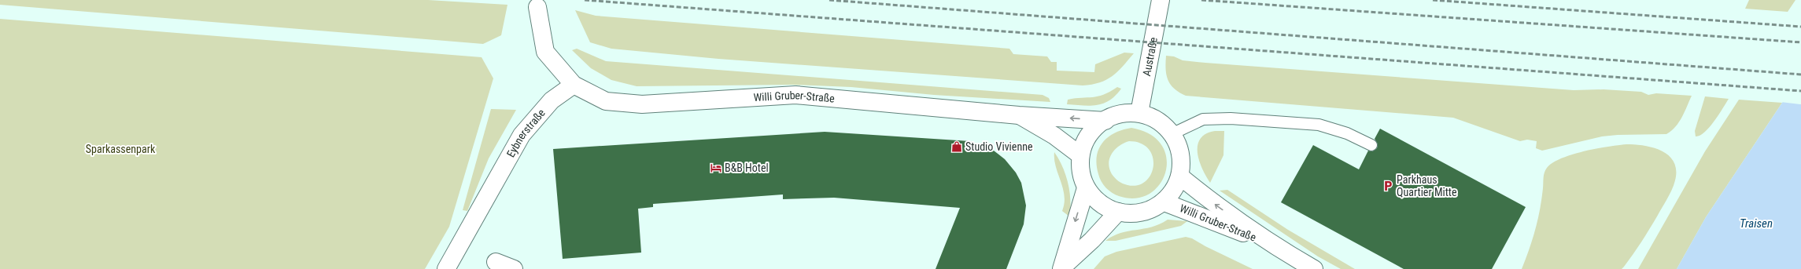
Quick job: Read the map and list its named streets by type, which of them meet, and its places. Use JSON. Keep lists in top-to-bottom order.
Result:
{
  "streets": {
    "street": ["Austraße", "Willi Gruber-Straße", "Eybnerstraße"]
  },
  "crossings": [
    ["Austraße", "Willi Gruber-Straße"],
    ["Willi Gruber-Straße", "Eybnerstraße"]
  ],
  "water": ["Traisen"],
  "parks": ["Sparkassenpark"],
  "places": {
    "shop": ["Studio Vivienne"],
    "hotel": ["B&B Hotel"],
    "parking": ["Parkhaus Quartier Mitte"]
  }
}
